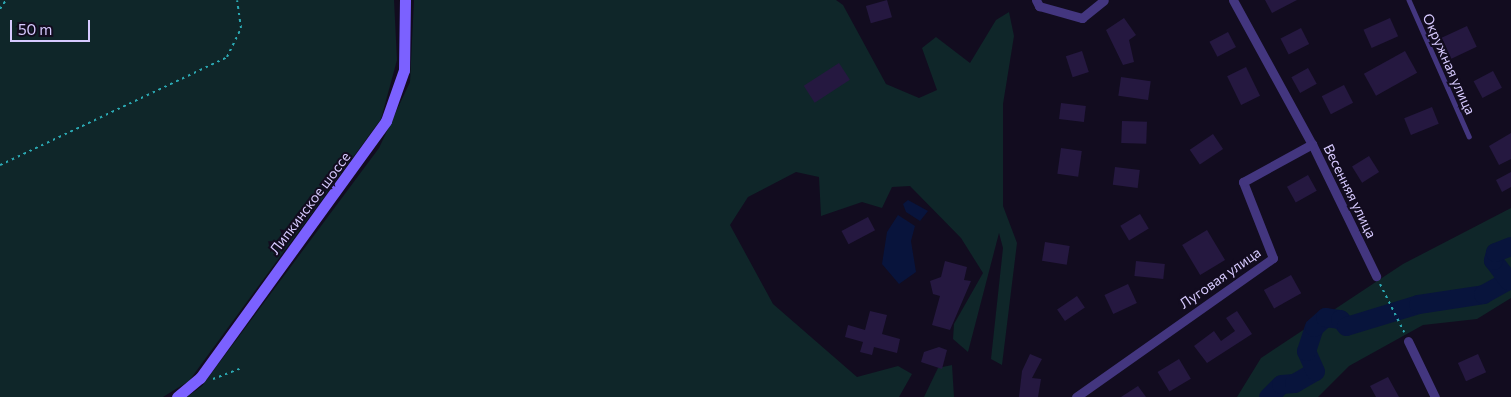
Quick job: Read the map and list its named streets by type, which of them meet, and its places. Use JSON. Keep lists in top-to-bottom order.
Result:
{
  "streets": {
    "street": ["Весенняя улица", "Липкинское шоссе", "Луговая улица"],
    "lane": ["Окружная улица"]
  },
  "crossings": [
    ["Весенняя улица", "Луговая улица"]
  ],
  "scale_bar": "50 m"
}
